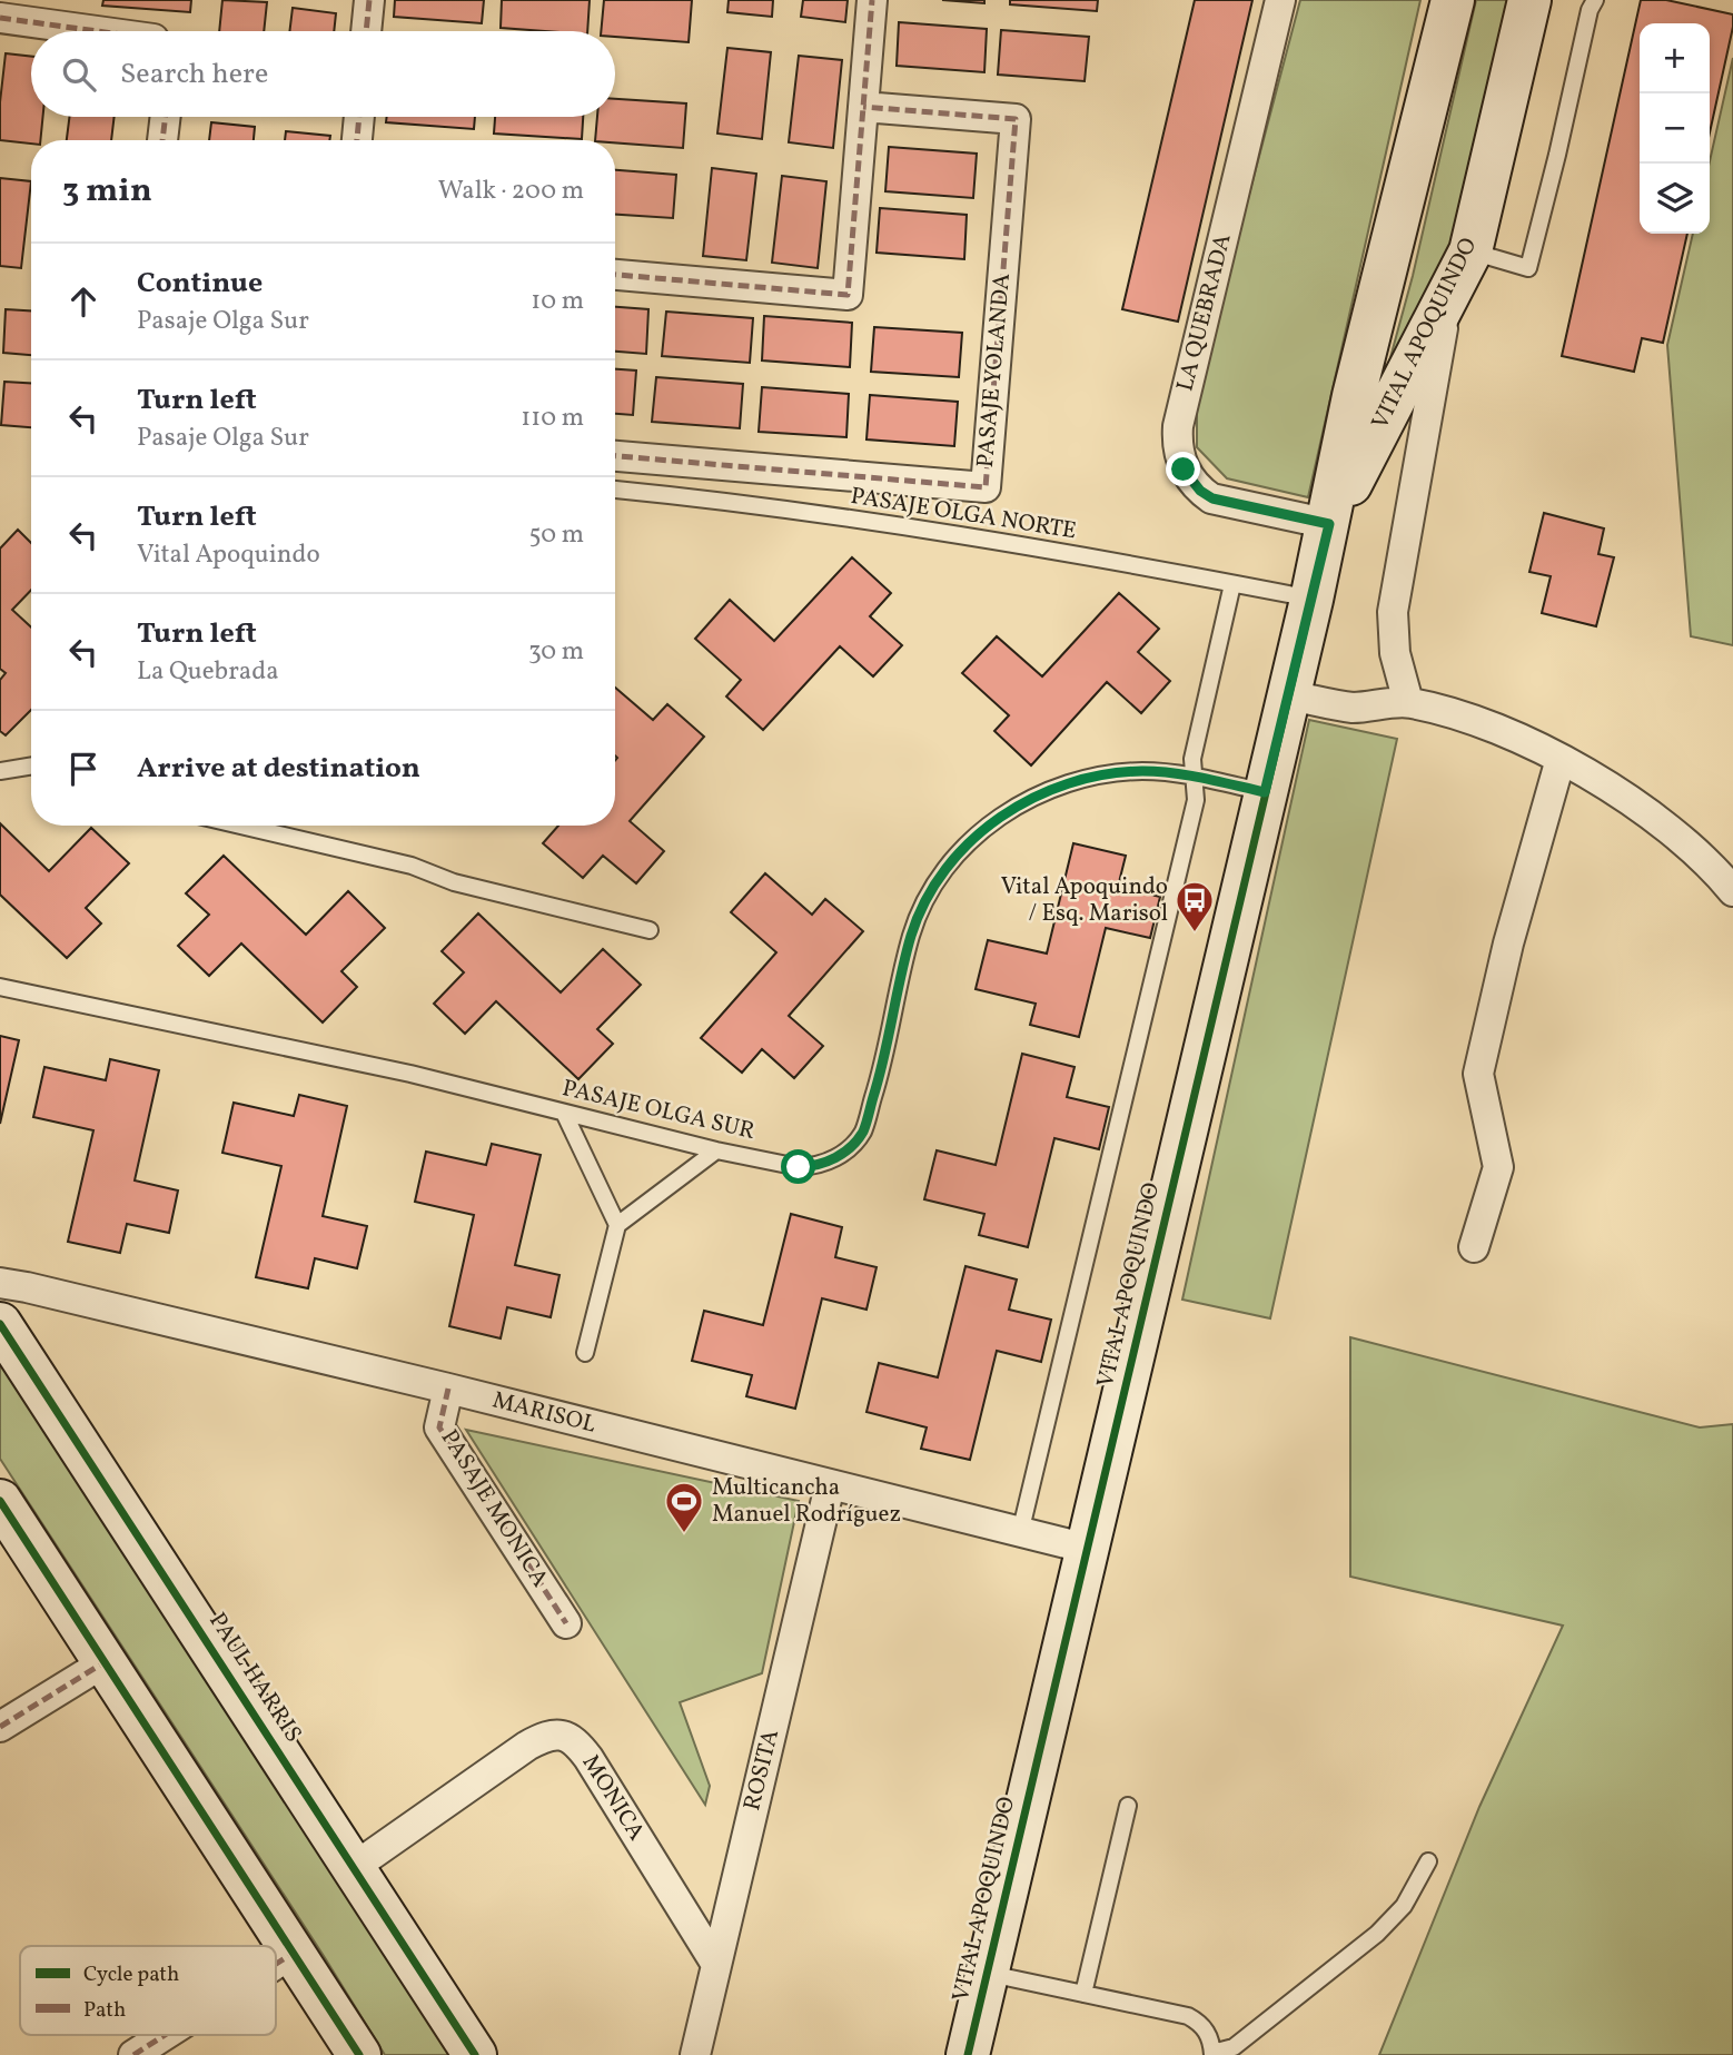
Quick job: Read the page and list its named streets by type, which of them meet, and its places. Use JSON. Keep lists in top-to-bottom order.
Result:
{
  "streets": {
    "street": [
      "LA QUEBRADA",
      "VITAL APOQUINDO",
      "PASAJE YOLANDA",
      "MARISOL",
      "PASAJE MONICA",
      "PAUL HARRIS",
      "ROSITA",
      "MONICA"
    ],
    "lane": ["PASAJE OLGA NORTE", "PASAJE OLGA SUR"]
  },
  "crossings": [
    ["LA QUEBRADA", "VITAL APOQUINDO"],
    ["VITAL APOQUINDO", "PASAJE OLGA NORTE"],
    ["VITAL APOQUINDO", "PASAJE OLGA SUR"],
    ["VITAL APOQUINDO", "MARISOL"],
    ["MARISOL", "PASAJE MONICA"],
    ["MARISOL", "ROSITA"],
    ["PAUL HARRIS", "MONICA"],
    ["ROSITA", "MONICA"]
  ],
  "places": {
    "bus stop": ["Vital Apoquindo / Esq. Marisol"],
    "sports": ["Multicancha Manuel Rodríguez"]
  },
  "legend": ["Cycle path", "Path"],
  "page": {
    "map_buttons": ["+", "−"],
    "search": "Search here",
    "heading": ["3 min", "Walk · 200 m"],
    "list": [
      ["Continue", "Pasaje Olga Sur", "10 m"],
      ["Turn left", "Pasaje Olga Sur", "110 m"],
      ["Turn left", "Vital Apoquindo", "50 m"],
      ["Turn left", "La Quebrada", "30 m"],
      "Arrive at destination"
    ]
  }
}
